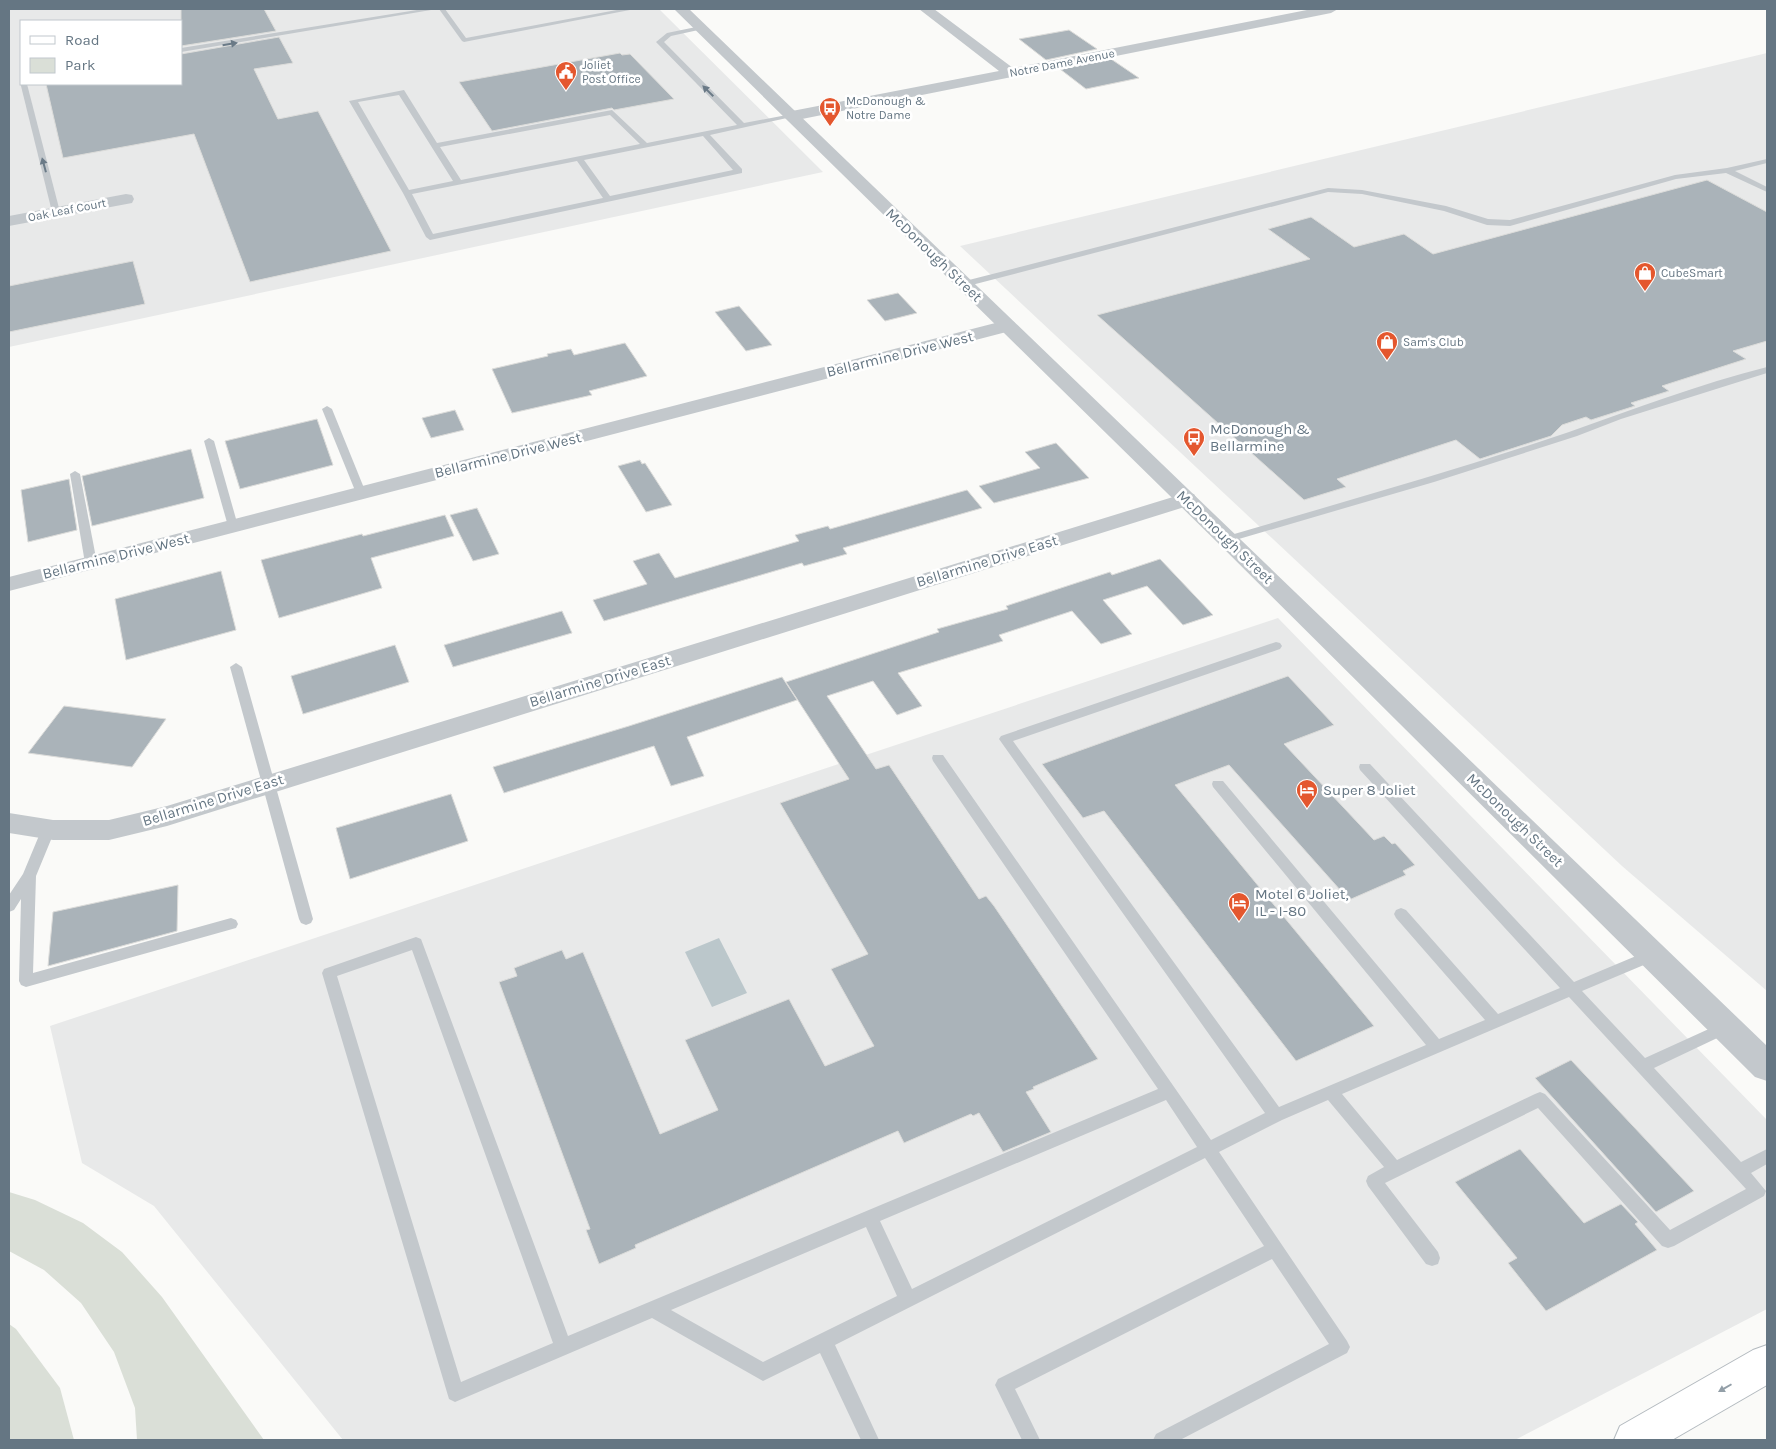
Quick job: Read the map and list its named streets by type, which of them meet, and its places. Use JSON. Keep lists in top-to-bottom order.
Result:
{
  "streets": {
    "street": [
      "Notre Dame Avenue",
      "Oak Leaf Court",
      "McDonough Street",
      "Bellarmine Drive West",
      "Bellarmine Drive East"
    ]
  },
  "crossings": [
    ["Notre Dame Avenue", "McDonough Street"],
    ["McDonough Street", "Bellarmine Drive West"],
    ["McDonough Street", "Bellarmine Drive East"]
  ],
  "places": {
    "public building": ["Joliet Post Office"],
    "bus stop": ["McDonough & Notre Dame", "McDonough & Bellarmine"],
    "shop": ["CubeSmart", "Sam's Club"],
    "hotel": ["Super 8 Joliet", "Motel 6 Joliet, IL - I-80"]
  },
  "legend": ["Road", "Park"]
}
